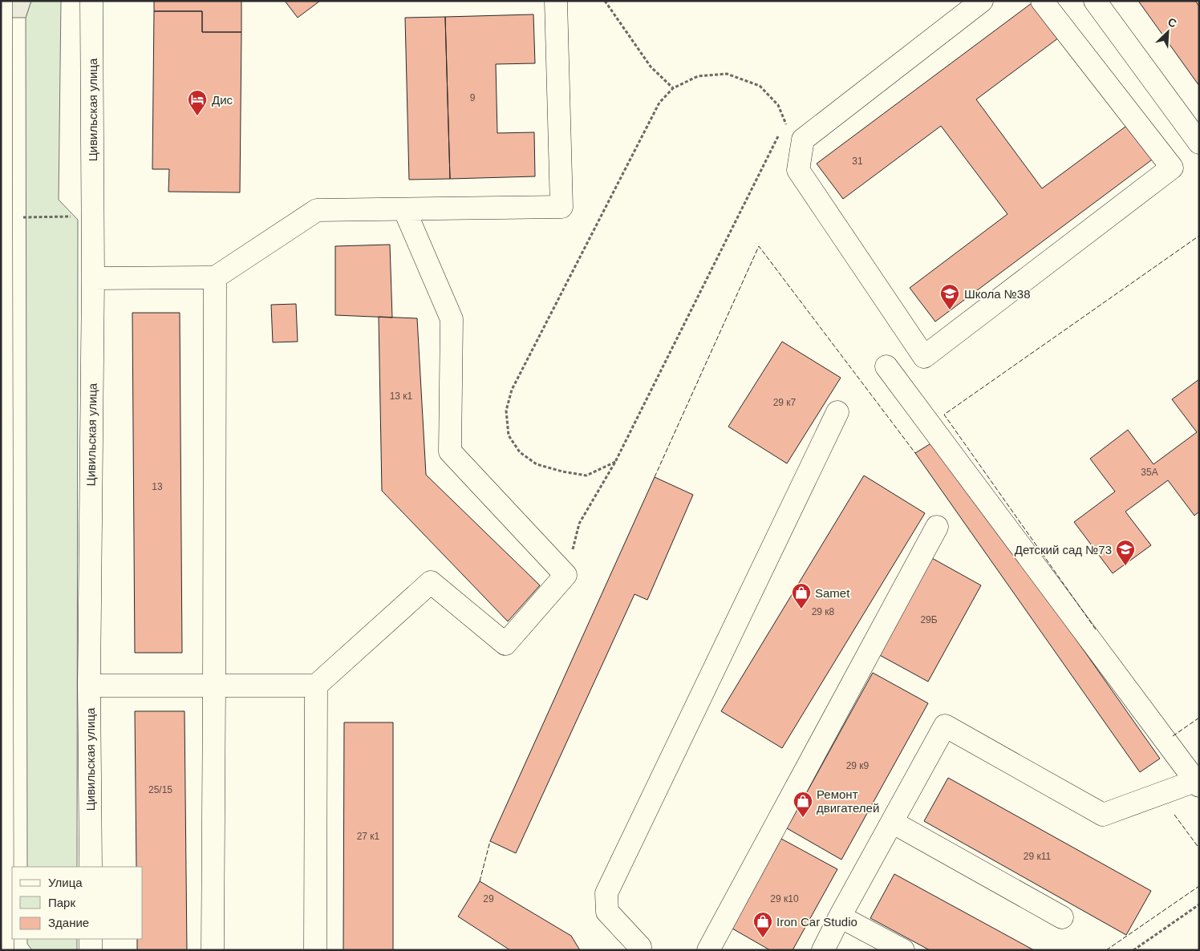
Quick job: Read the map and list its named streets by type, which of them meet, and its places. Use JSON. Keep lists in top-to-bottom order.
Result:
{
  "streets": {
    "street": ["Цивильская улица"]
  },
  "places": {
    "hotel": ["Дис"],
    "school or university": ["Школа №38", "Детский сад №73"],
    "shop": ["Samet", "Ремонт двигателей", "Iron Car Studio"]
  },
  "house_numbers": [
    "9",
    "31",
    "13 к1",
    "29 к7",
    "35А",
    "13",
    "29 к8",
    "29Б",
    "29 к9",
    "25/15",
    "27 к1",
    "29 к11",
    "29",
    "29 к10"
  ],
  "legend": ["Улица", "Парк", "Здание"],
  "north": "top right"
}
